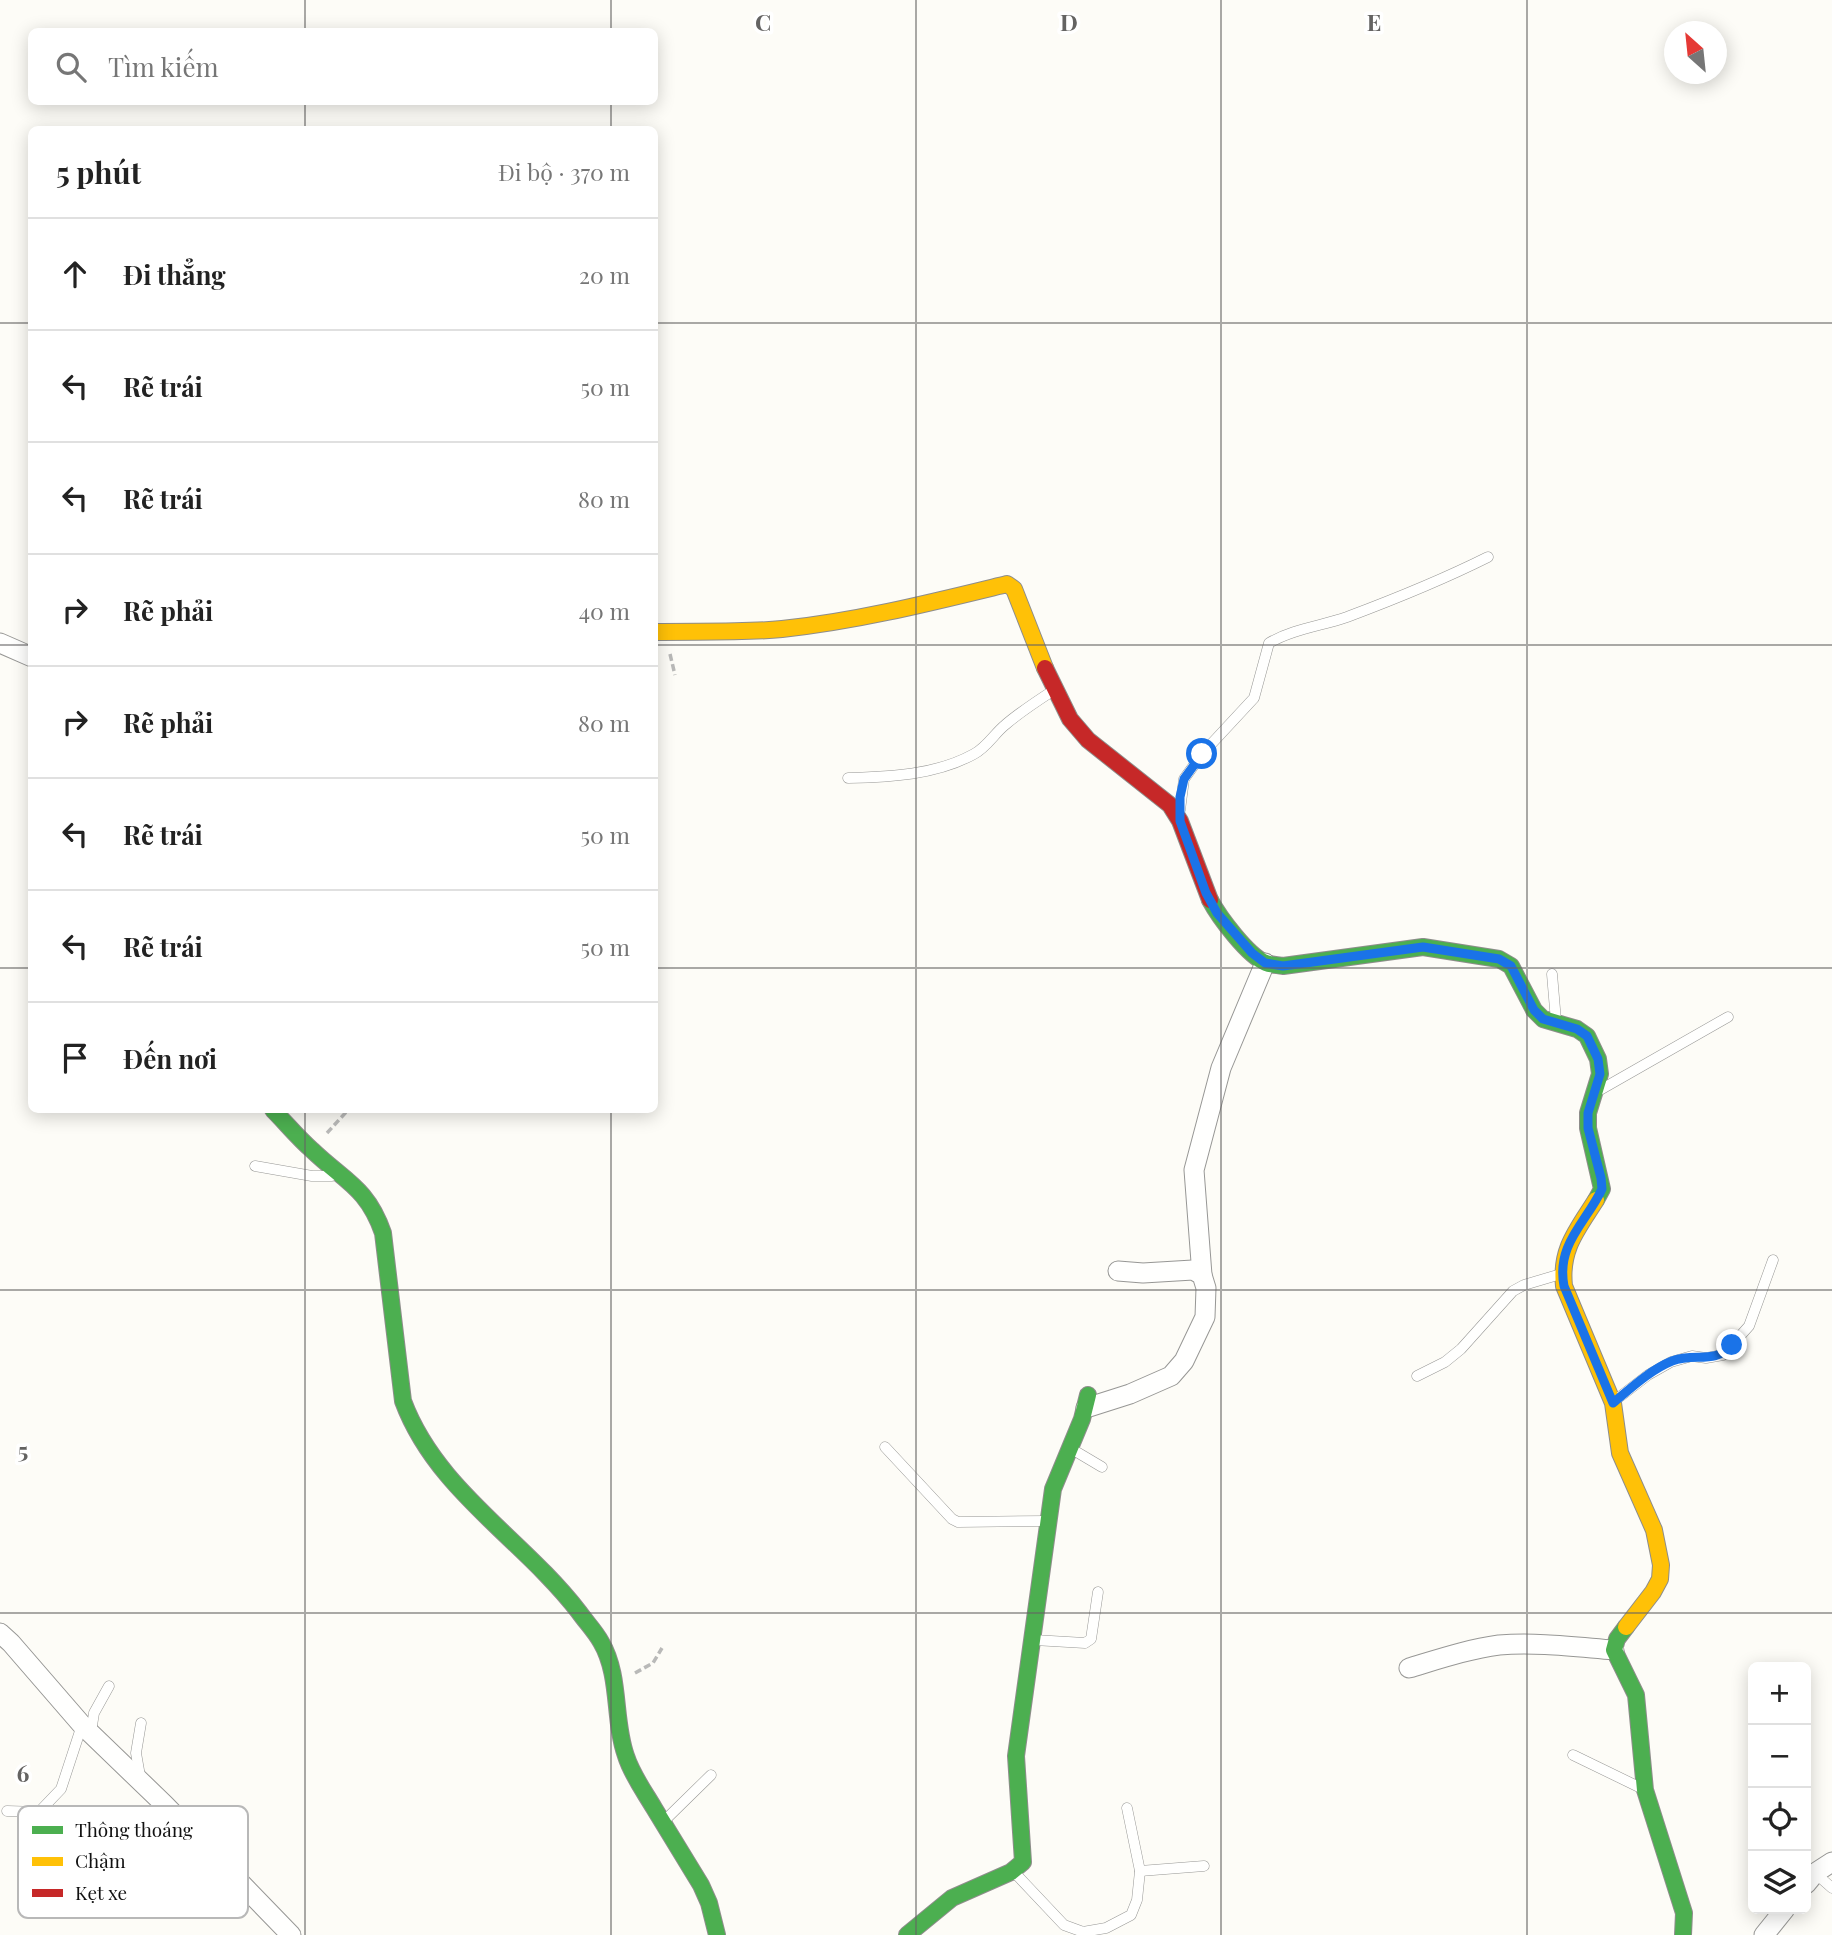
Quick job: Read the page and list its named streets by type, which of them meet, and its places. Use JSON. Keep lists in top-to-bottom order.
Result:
{
  "legend": ["Thông thoáng", "Chậm", "Kẹt xe"],
  "north": "top left",
  "page": {
    "search": "Tìm kiếm",
    "heading": ["5 phút", "Đi bộ · 370 m"],
    "list": [
      ["Đi thẳng", "20 m"],
      ["Rẽ trái", "50 m"],
      ["Rẽ trái", "80 m"],
      ["Rẽ phải", "40 m"],
      ["Rẽ phải", "80 m"],
      ["Rẽ trái", "50 m"],
      ["Rẽ trái", "50 m"],
      "Đến nơi"
    ],
    "map_buttons": ["+", "−"]
  },
  "grid": {
    "columns": ["C", "D", "E"],
    "rows": ["5", "6"]
  }
}
